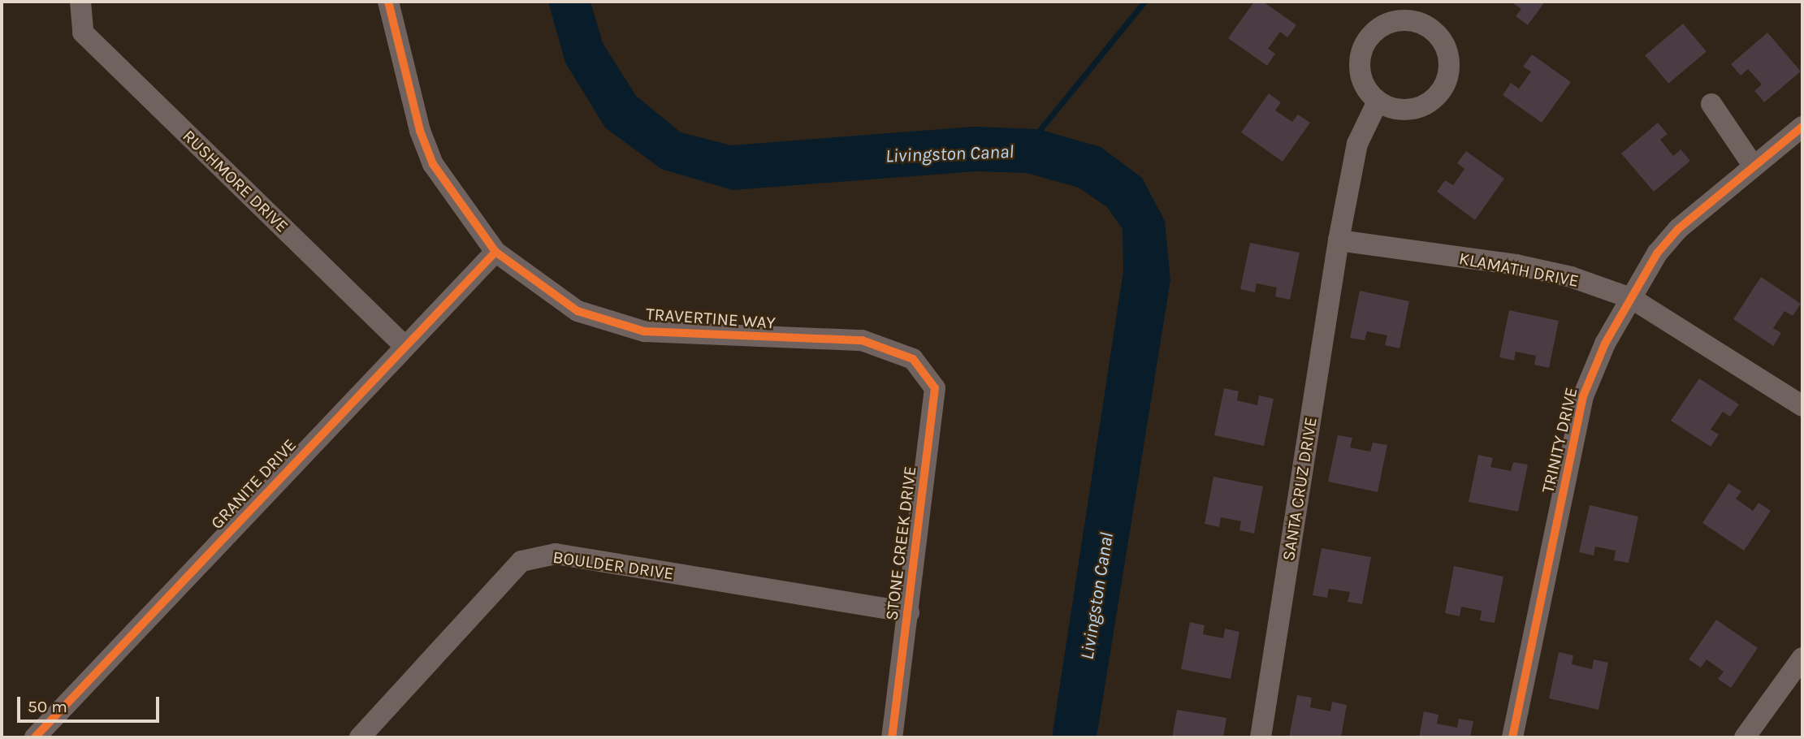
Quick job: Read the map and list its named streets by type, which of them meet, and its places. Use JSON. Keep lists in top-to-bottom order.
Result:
{
  "streets": {
    "street": [
      "RUSHMORE DRIVE",
      "KLAMATH DRIVE",
      "TRAVERTINE WAY",
      "TRINITY DRIVE",
      "GRANITE DRIVE",
      "SANTA CRUZ DRIVE",
      "STONE CREEK DRIVE",
      "BOULDER DRIVE"
    ]
  },
  "crossings": [
    ["RUSHMORE DRIVE", "GRANITE DRIVE"],
    ["KLAMATH DRIVE", "TRINITY DRIVE"],
    ["KLAMATH DRIVE", "SANTA CRUZ DRIVE"],
    ["TRAVERTINE WAY", "GRANITE DRIVE"],
    ["TRAVERTINE WAY", "STONE CREEK DRIVE"],
    ["STONE CREEK DRIVE", "BOULDER DRIVE"]
  ],
  "water": ["Livingston Canal"],
  "scale_bar": "50 m"
}
